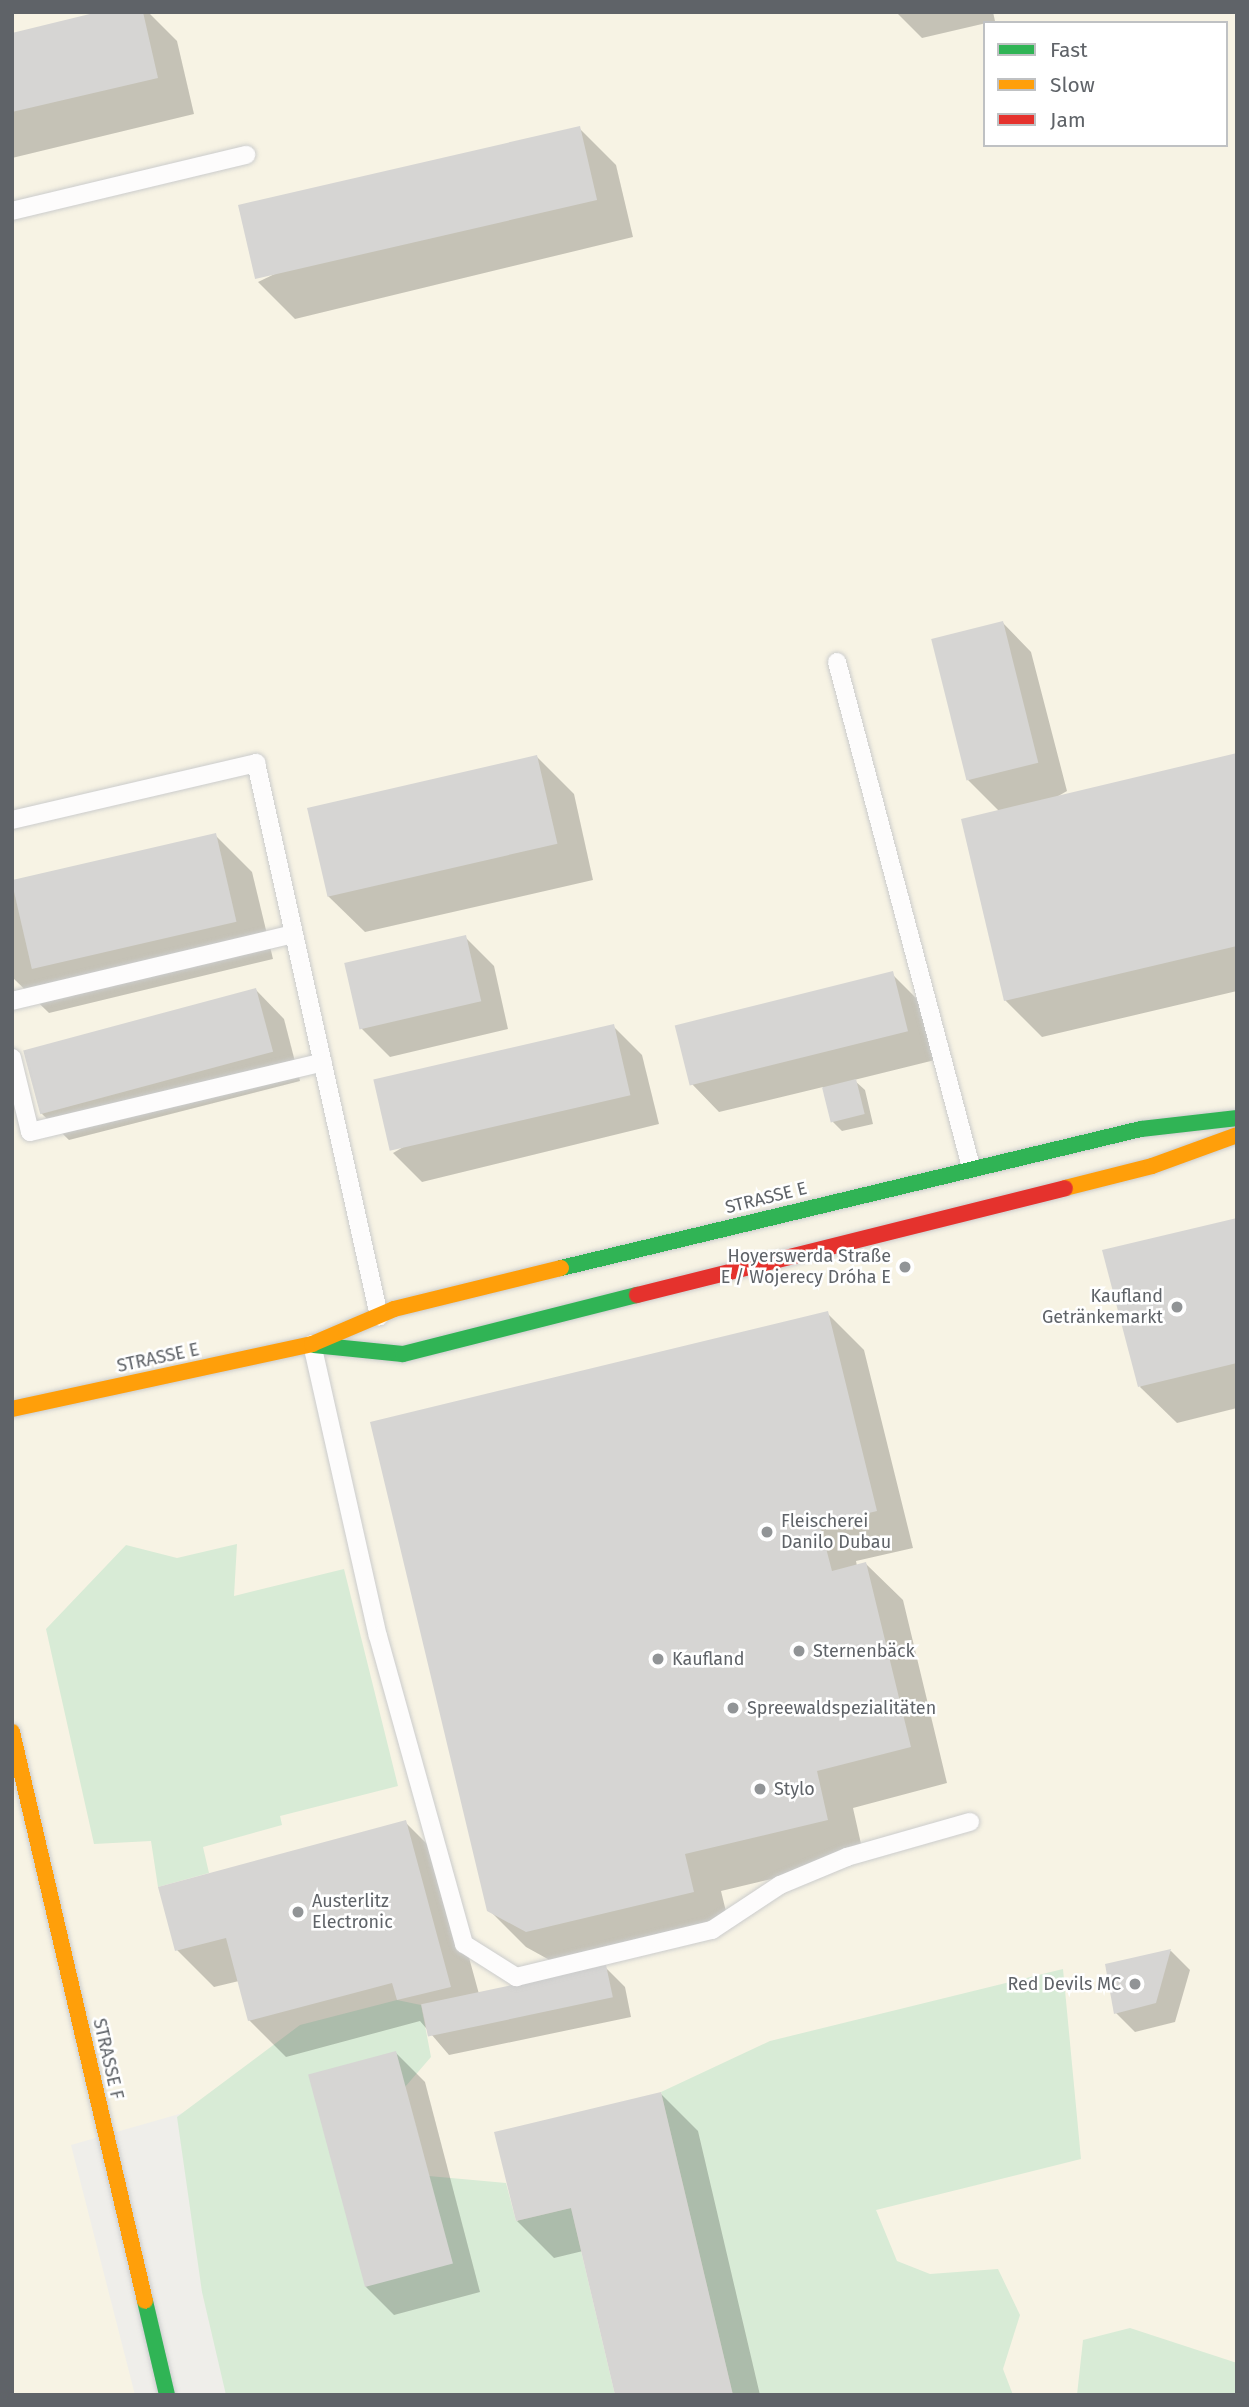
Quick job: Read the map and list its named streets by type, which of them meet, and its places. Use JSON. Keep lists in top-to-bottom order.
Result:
{
  "streets": {
    "street": ["STRASSE E", "STRASSE F"]
  },
  "places": [
    "Hoyerswerda Straße E / Wojerecy Dróha E",
    "Kaufland Getränkemarkt",
    "Fleischerei Danilo Dubau",
    "Sternenbäck",
    "Kaufland",
    "Spreewaldspezialitäten",
    "Stylo",
    "Austerlitz Electronic",
    "Red Devils MC"
  ],
  "legend": ["Fast", "Slow", "Jam"]
}
